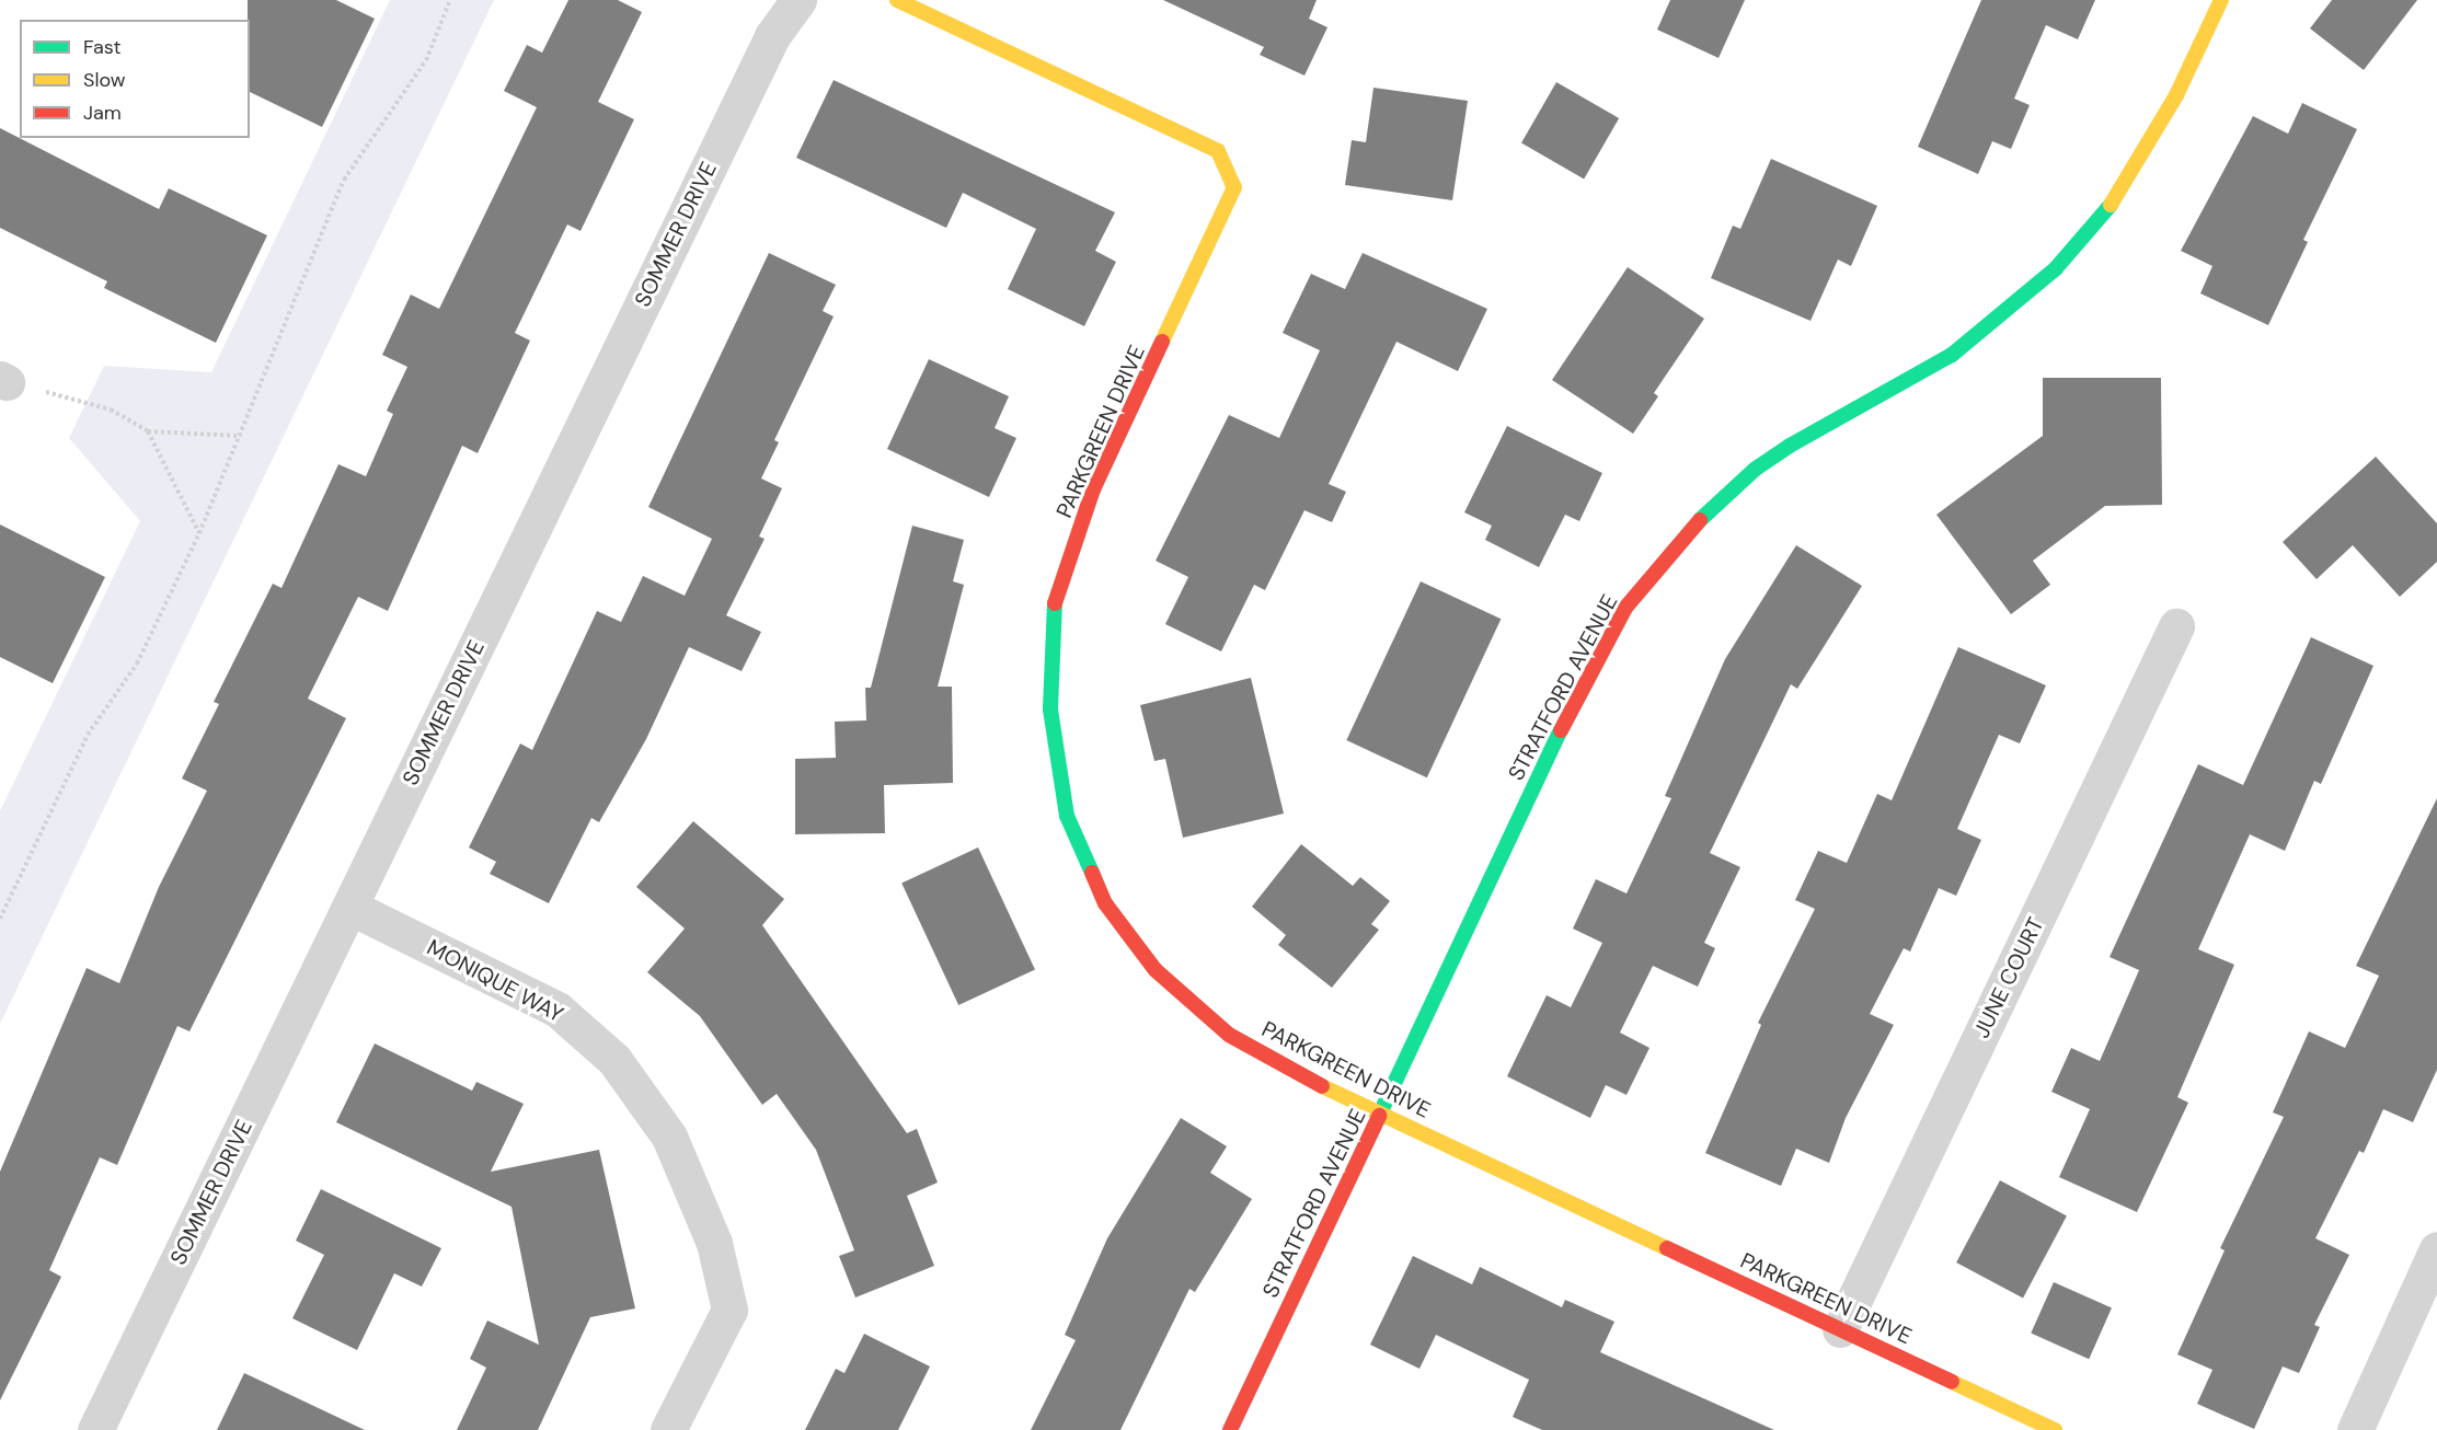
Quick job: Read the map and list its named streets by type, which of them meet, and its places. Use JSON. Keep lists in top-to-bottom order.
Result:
{
  "streets": {
    "street": [
      "SOMMER DRIVE",
      "PARKGREEN DRIVE",
      "STRATFORD AVENUE",
      "JUNE COURT",
      "MONIQUE WAY"
    ]
  },
  "crossings": [
    ["SOMMER DRIVE", "MONIQUE WAY"],
    ["PARKGREEN DRIVE", "STRATFORD AVENUE"],
    ["PARKGREEN DRIVE", "JUNE COURT"]
  ],
  "legend": ["Fast", "Slow", "Jam"]
}
